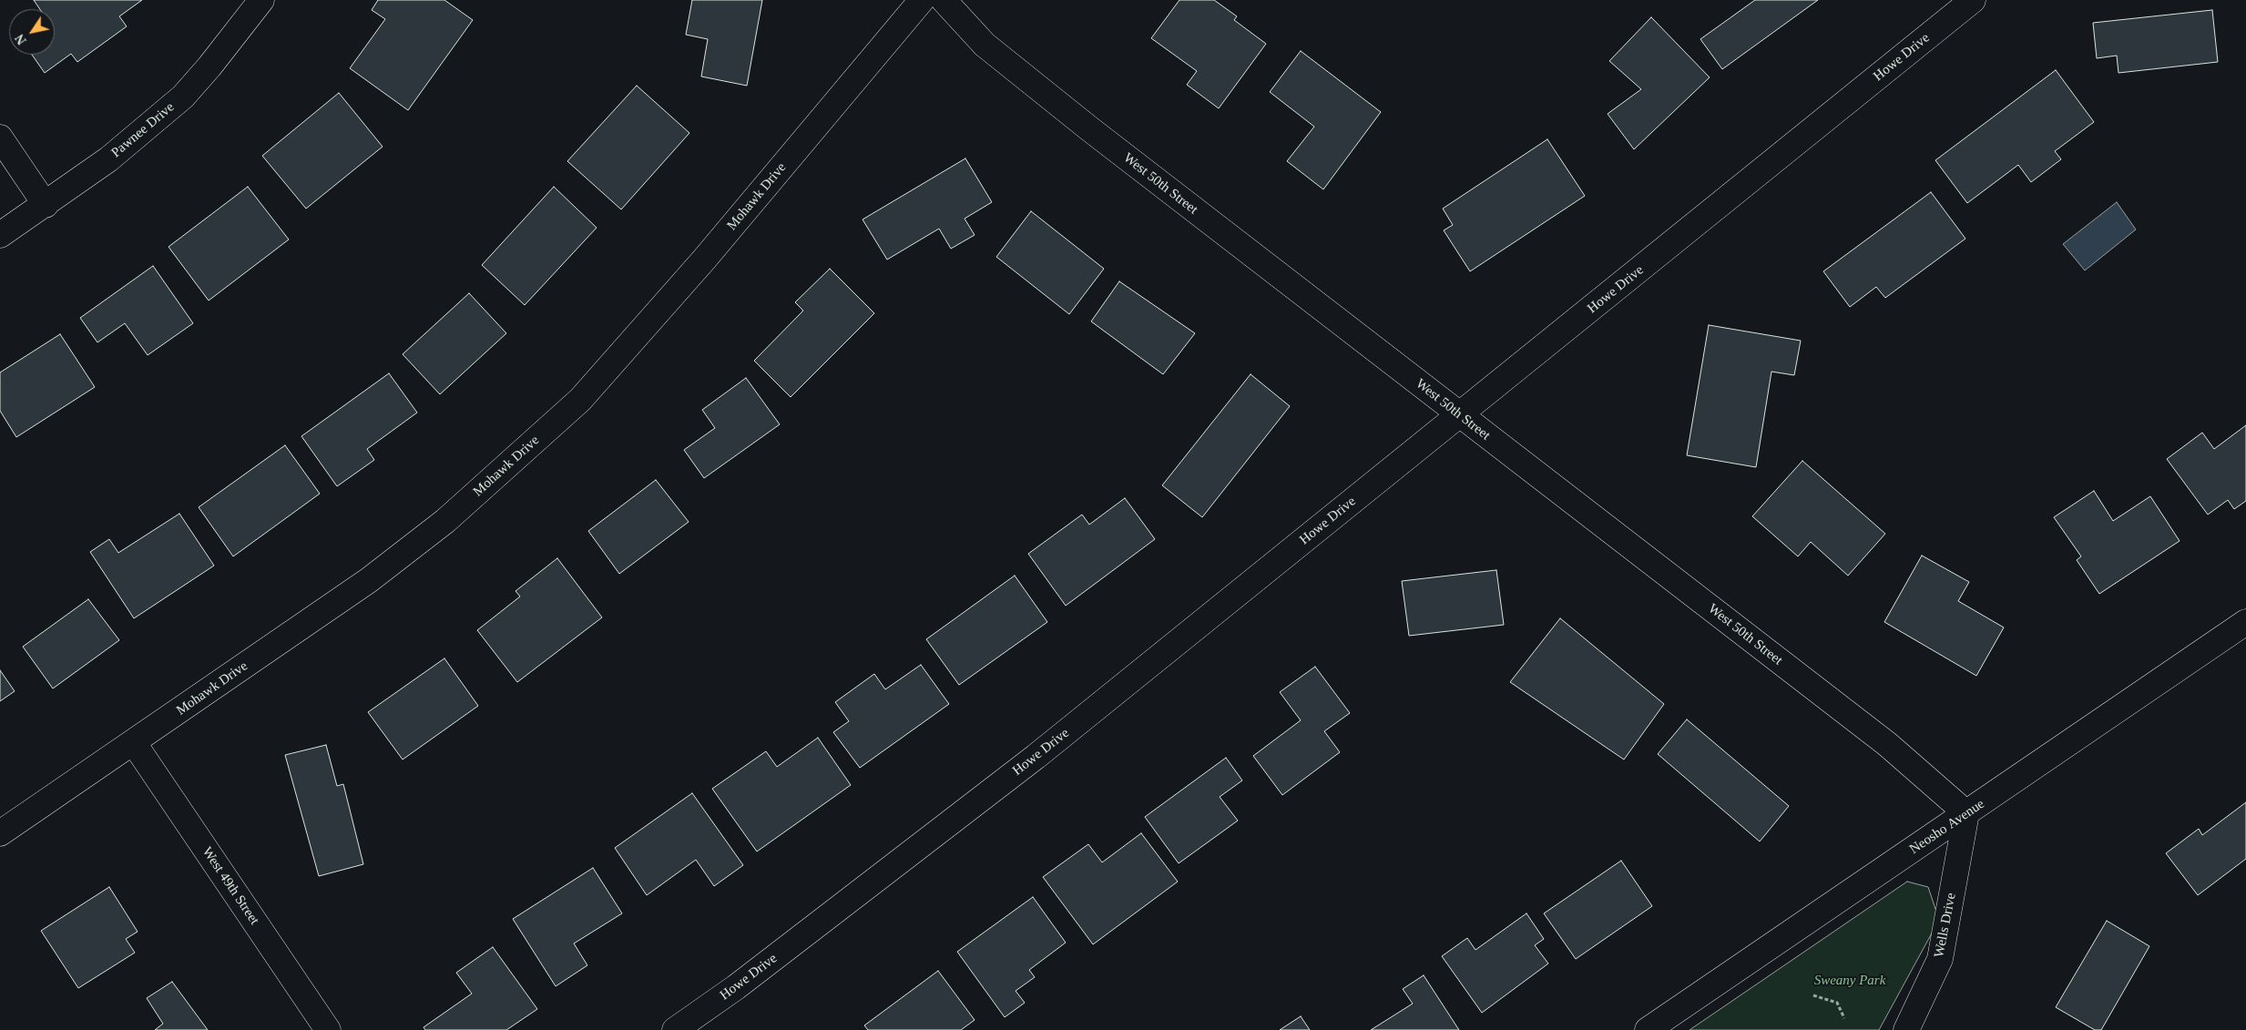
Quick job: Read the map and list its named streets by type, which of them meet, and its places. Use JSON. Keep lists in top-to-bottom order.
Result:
{
  "streets": {
    "street": [
      "Howe Drive",
      "Pawnee Drive",
      "West 50th Street",
      "Mohawk Drive",
      "Neosho Avenue",
      "West 49th Street",
      "Wells Drive"
    ]
  },
  "crossings": [
    ["Howe Drive", "West 50th Street"],
    ["West 50th Street", "Neosho Avenue"],
    ["West 50th Street", "Wells Drive"],
    ["Mohawk Drive", "West 49th Street"],
    ["Neosho Avenue", "Wells Drive"]
  ],
  "parks": ["Sweany Park"],
  "north": "bottom left"
}
